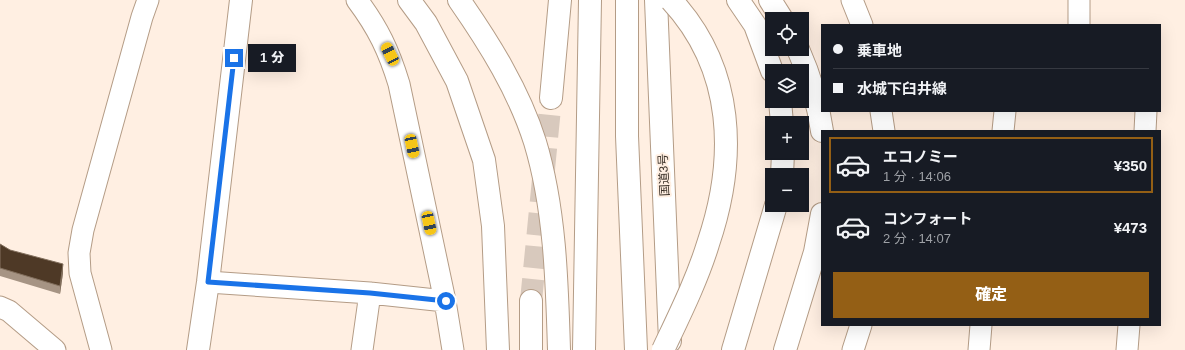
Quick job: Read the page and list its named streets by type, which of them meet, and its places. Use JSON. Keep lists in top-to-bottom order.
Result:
{
  "streets": {
    "main road": ["国道3号"]
  },
  "page": {
    "map_buttons": ["+", "−"],
    "banner": ["乗車地", "水城下臼井線"],
    "bubble": "1 分",
    "list": [
      {
        "name": "エコノミー",
        "note": "1 分 · 14:06",
        "value": "¥350"
      },
      {
        "name": "コンフォート",
        "note": "2 分 · 14:07",
        "value": "¥473"
      }
    ],
    "buttons": "確定"
  }
}
